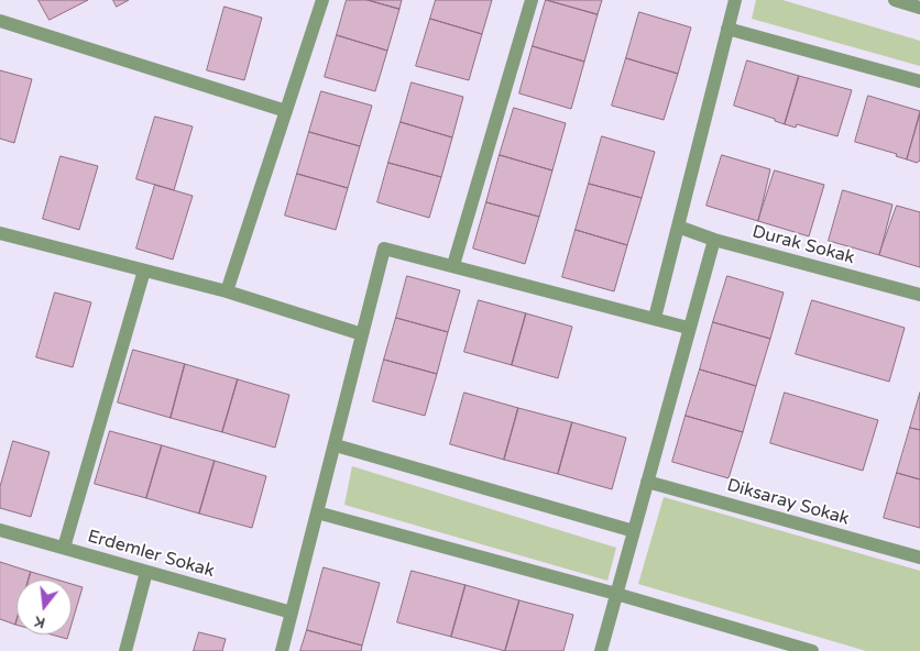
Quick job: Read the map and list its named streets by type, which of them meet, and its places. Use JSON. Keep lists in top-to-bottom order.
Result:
{
  "streets": {
    "street": ["Durak Sokak", "Diksaray Sokak", "Erdemler Sokak"]
  },
  "north": "bottom"
}
